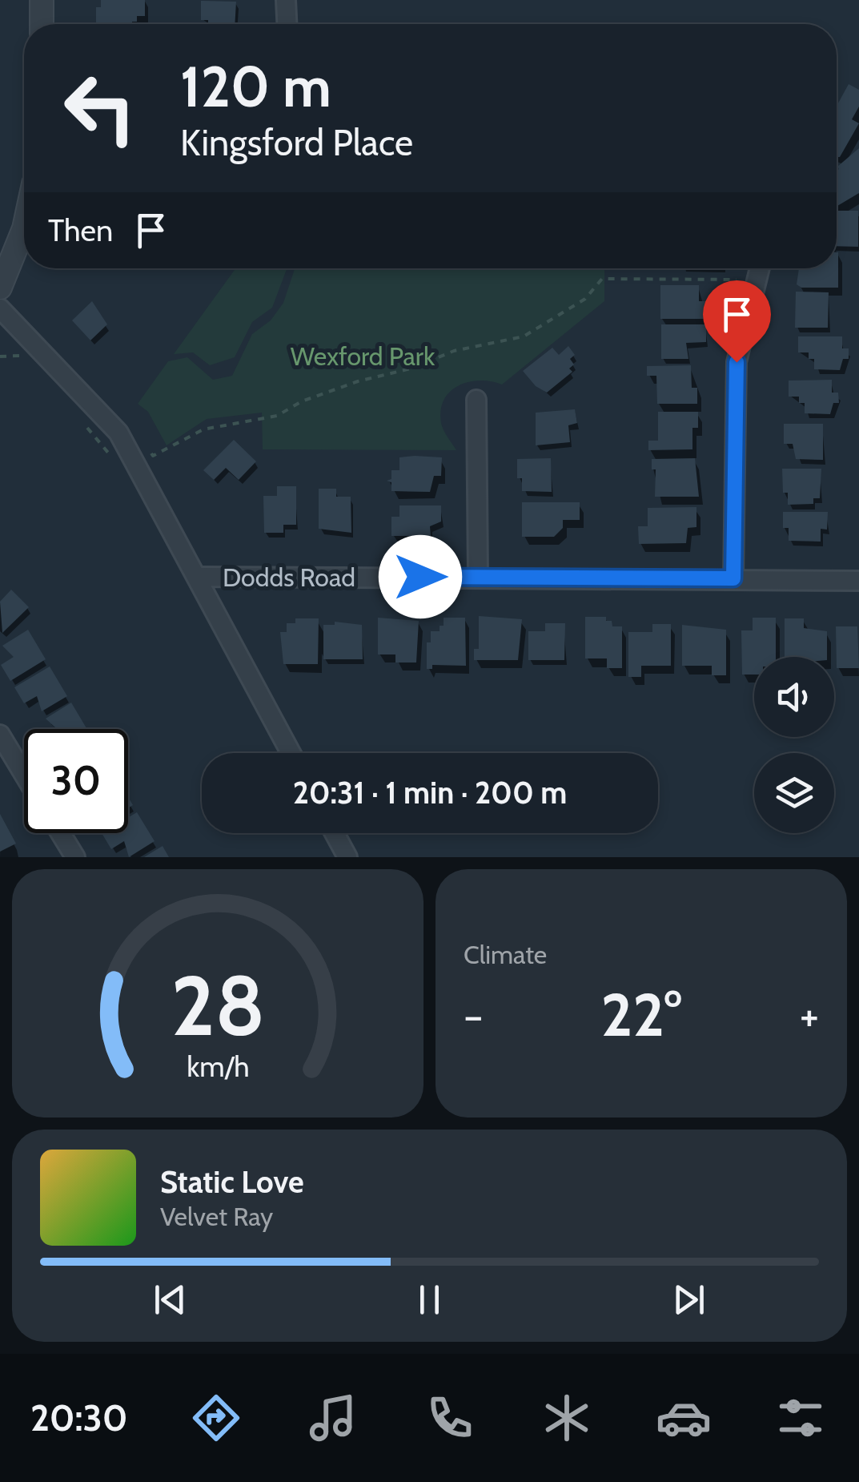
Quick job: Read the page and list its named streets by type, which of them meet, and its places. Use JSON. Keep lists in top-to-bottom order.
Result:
{
  "streets": {
    "street": ["Dodds Road"]
  },
  "parks": ["Wexford Park"],
  "page": {
    "turn": ["120 m", "Kingsford Place"],
    "then": "Then",
    "limit": "30",
    "trip": "20:31 · 1 min · 200 m",
    "tile": "Climate",
    "heat": ["−", "22°", "+"],
    "song": ["Static Love", "Velvet Ray"],
    "tabs": "20:30",
    "gauge": ["28", "km/h"]
  }
}
